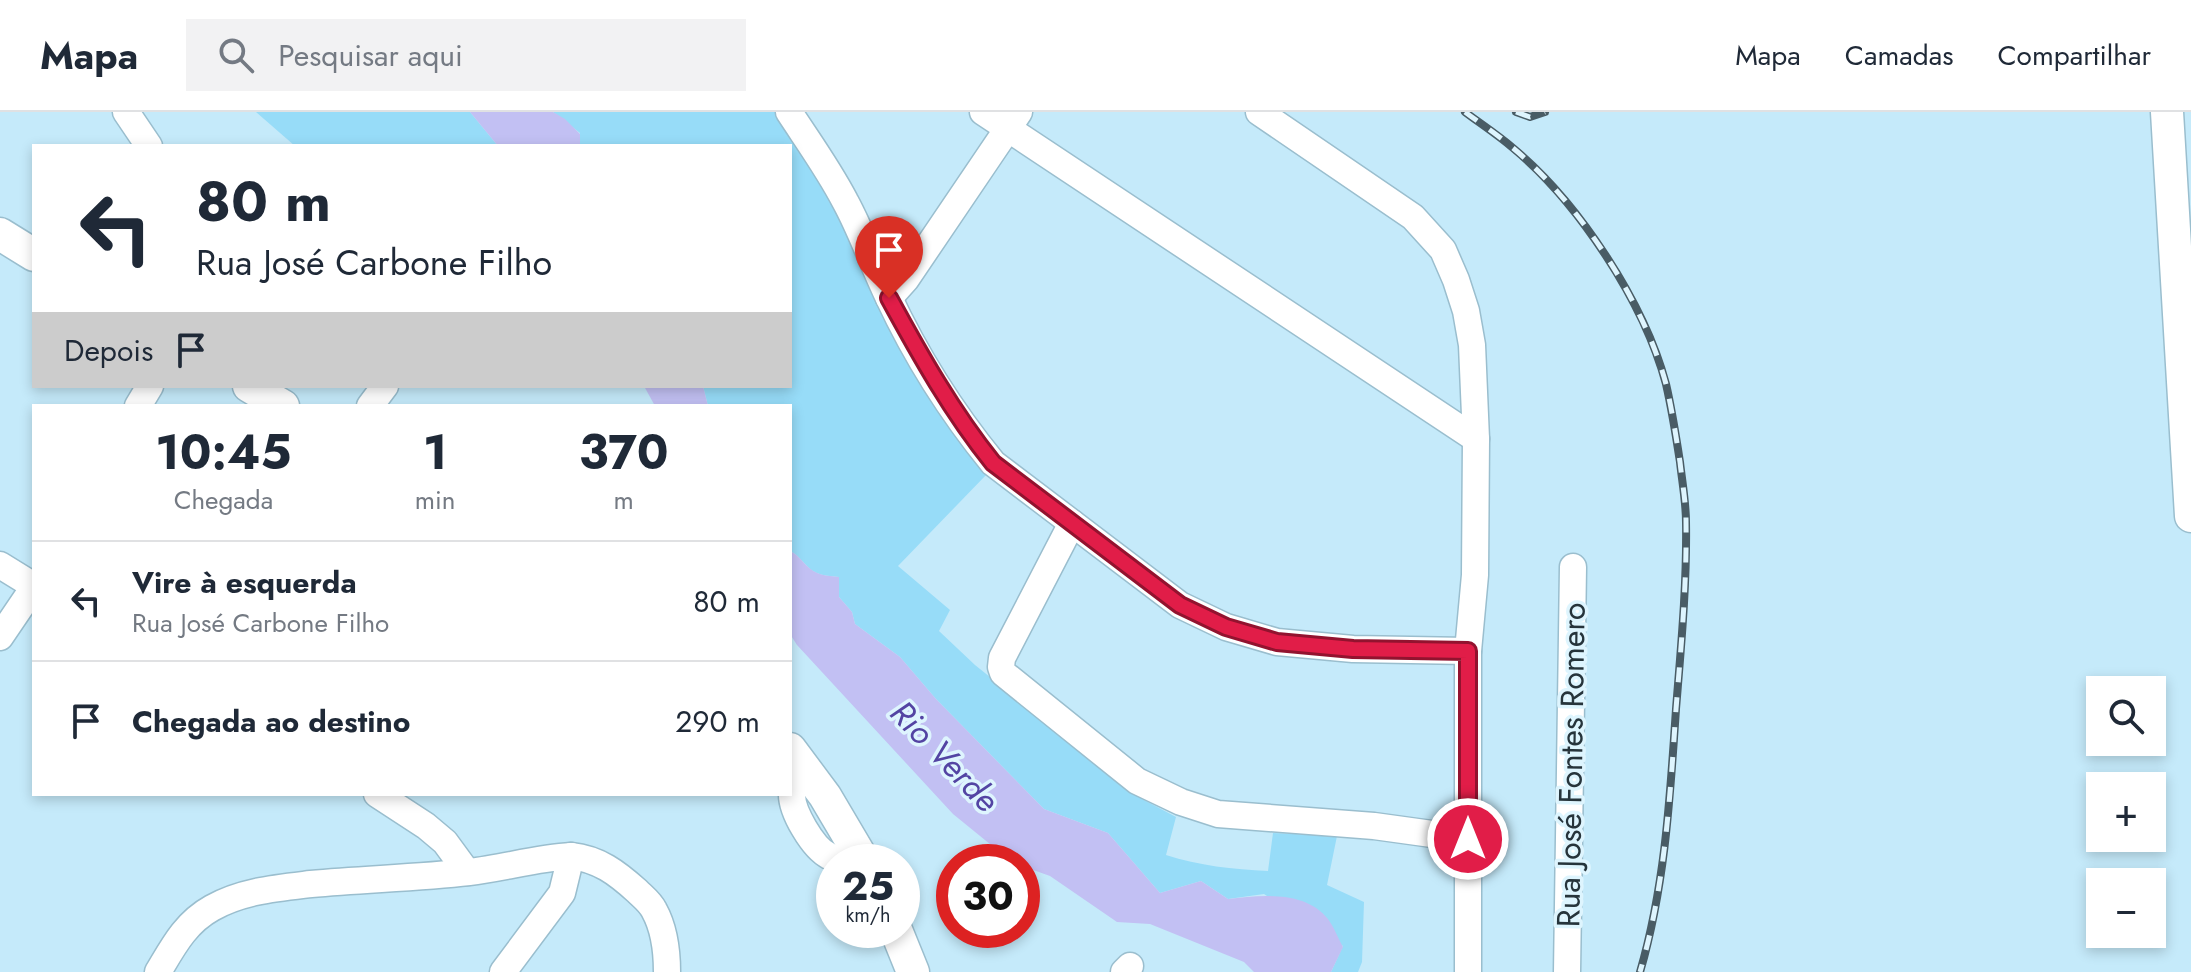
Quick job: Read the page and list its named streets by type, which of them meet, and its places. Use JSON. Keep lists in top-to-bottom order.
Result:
{
  "streets": {
    "street": ["Rua José Fontes Romero"]
  },
  "water": ["Rio Verde"],
  "page": {
    "header": "Mapa",
    "search": "Pesquisar aqui",
    "nav": ["Mapa", "Camadas", "Compartilhar"],
    "turn": ["80 m", "Rua José Carbone Filho"],
    "then": "Depois",
    "eta": [
      "10:45",
      "Chegada",
      "1",
      "min",
      "370",
      "m"
    ],
    "list": [
      {
        "name": "Vire à esquerda",
        "note": "Rua José Carbone Filho",
        "value": "80 m"
      },
      {
        "name": "Chegada ao destino",
        "value": "290 m"
      }
    ],
    "map_buttons": ["+", "−"],
    "speed": "25 km/h",
    "limit": "30"
  }
}
